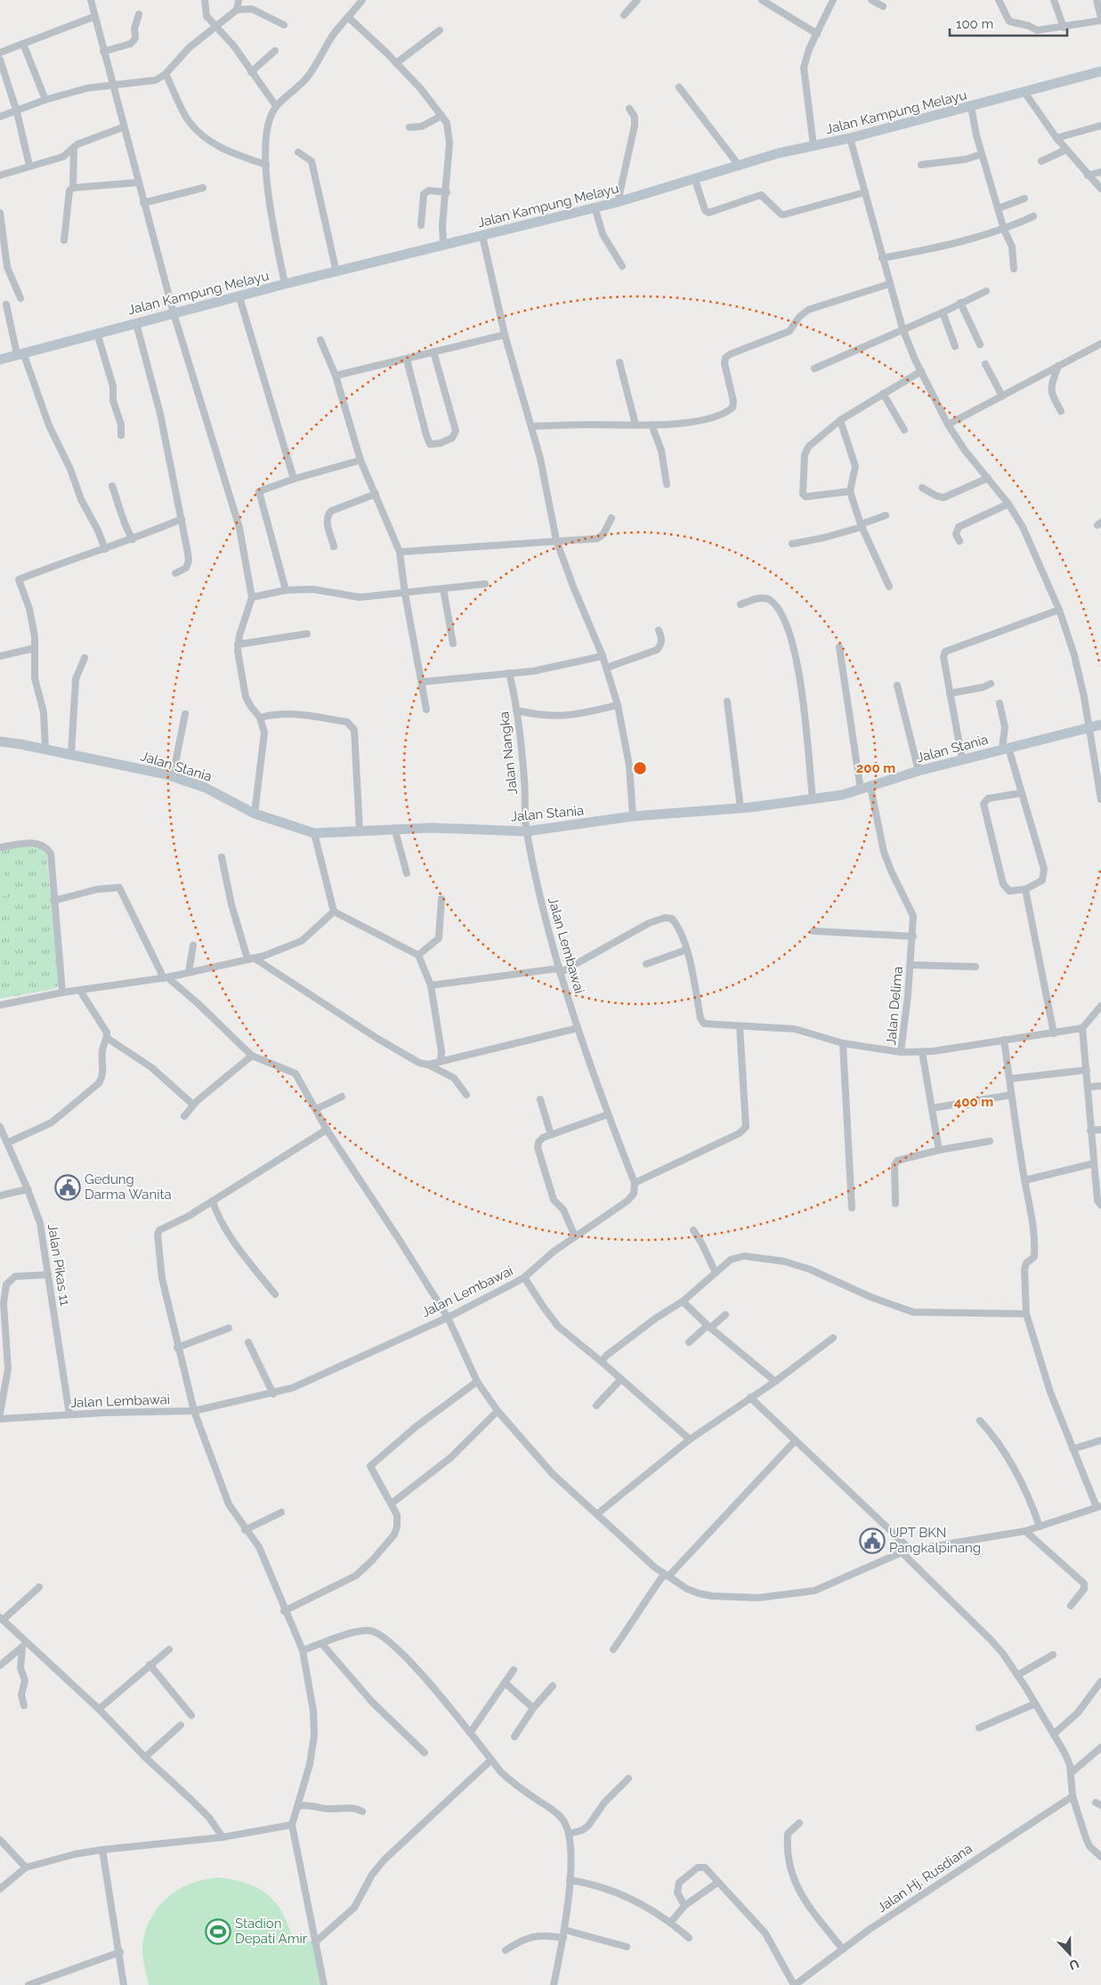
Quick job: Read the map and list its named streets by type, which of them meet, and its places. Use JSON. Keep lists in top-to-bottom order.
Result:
{
  "streets": {
    "main road": ["Jalan Kampung Melayu", "Jalan Stania"],
    "street": [
      "Jalan Nangka",
      "Jalan Lembawai",
      "Jalan Delima",
      "Jalan Pikas 11",
      "Jalan Hj. Rusdiana"
    ]
  },
  "crossings": [
    ["Jalan Stania", "Jalan Nangka"],
    ["Jalan Stania", "Jalan Lembawai"],
    ["Jalan Stania", "Jalan Delima"],
    ["Jalan Nangka", "Jalan Lembawai"],
    ["Jalan Lembawai", "Jalan Pikas 11"]
  ],
  "places": {
    "public building": ["Gedung Darma Wanita", "UPT BKN Pangkalpinang"],
    "sports": ["Stadion Depati Amir"]
  },
  "scale_bar": "100 m",
  "north": "bottom",
  "rings": ["200 m", "400 m"]
}
